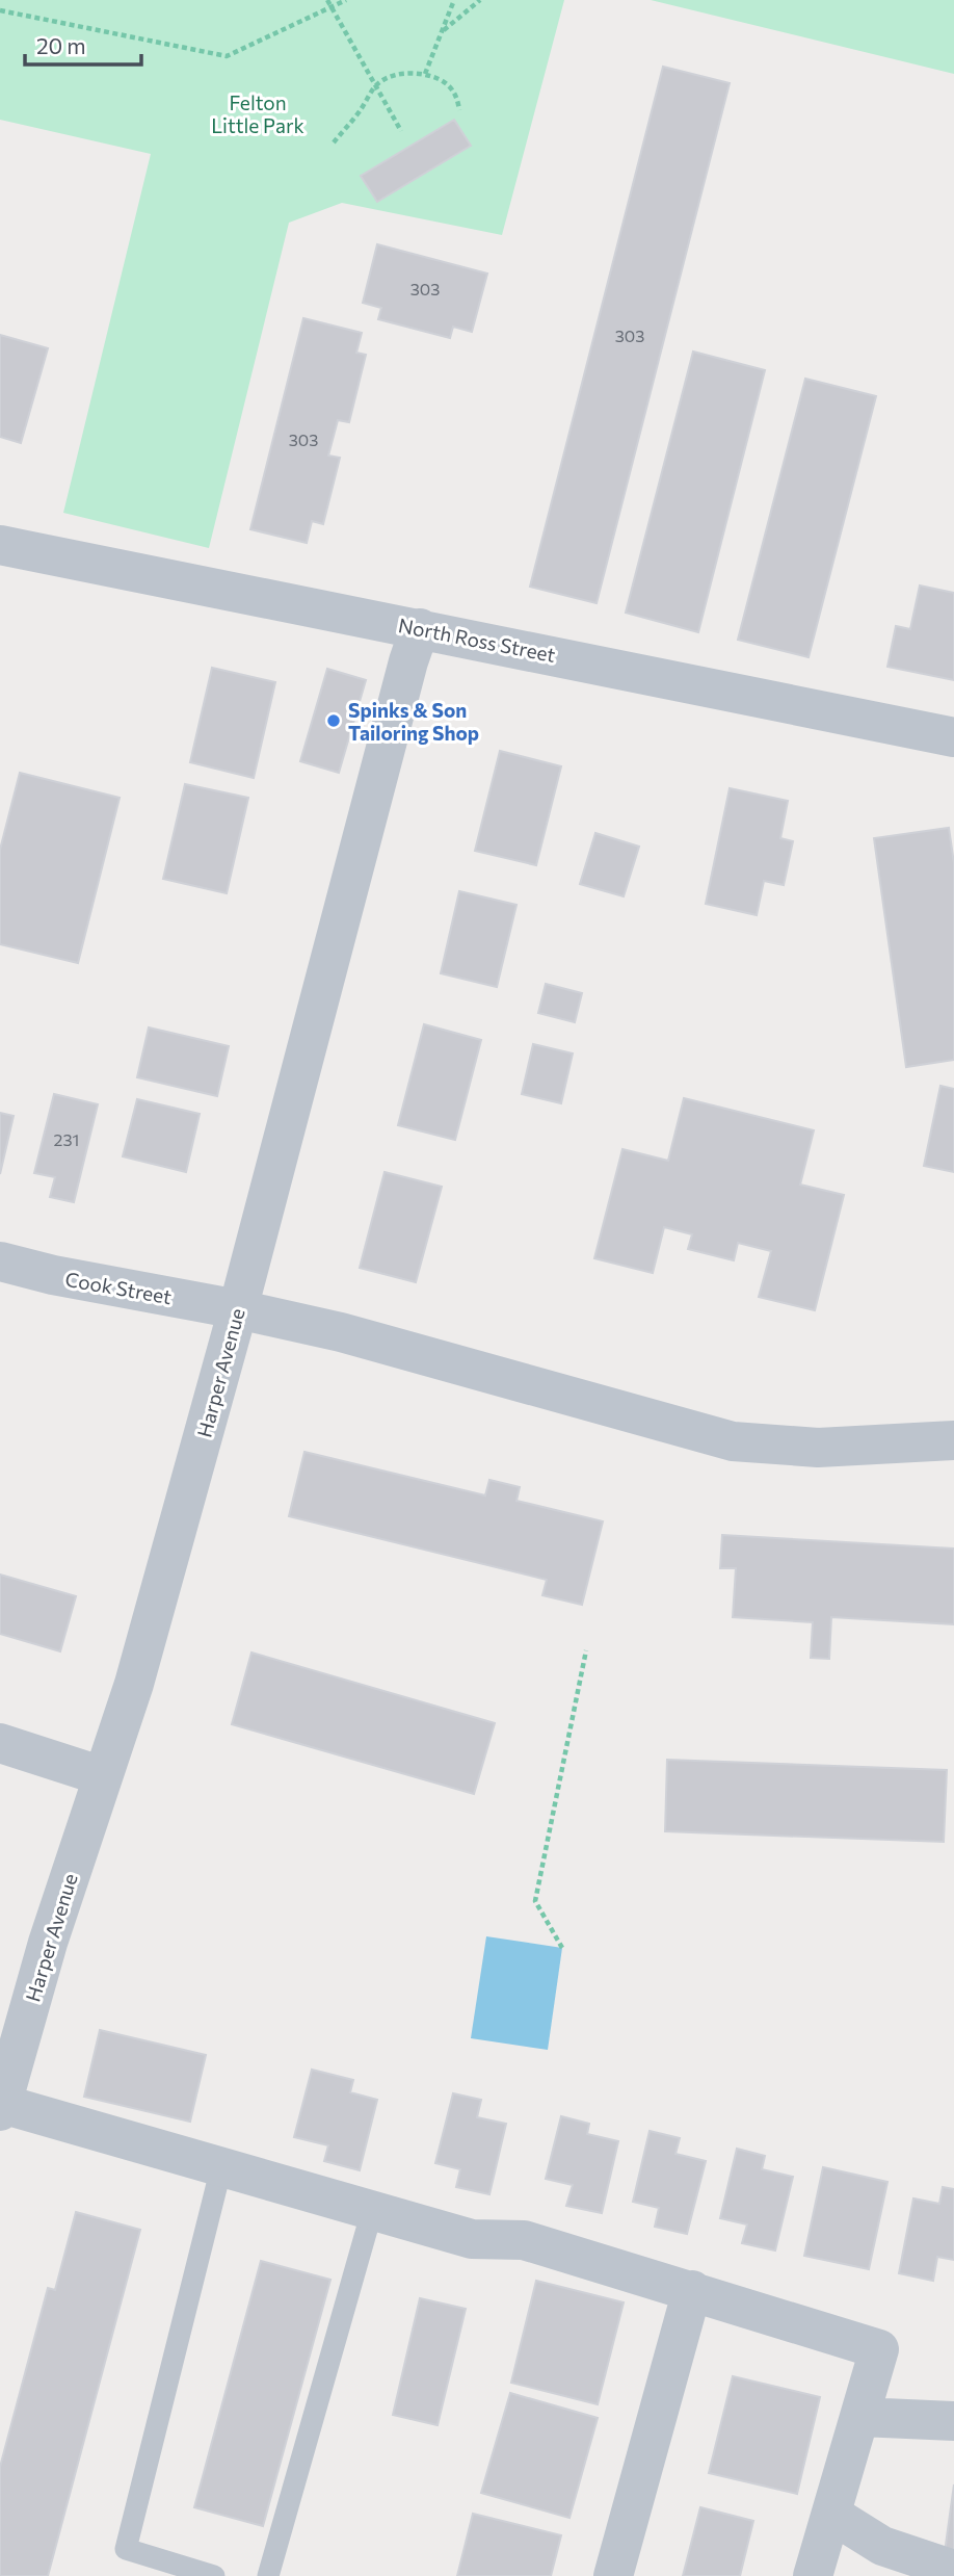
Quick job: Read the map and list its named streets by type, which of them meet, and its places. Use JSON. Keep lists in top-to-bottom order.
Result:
{
  "streets": {
    "street": ["North Ross Street", "Cook Street", "Harper Avenue"]
  },
  "crossings": [
    ["North Ross Street", "Harper Avenue"],
    ["Cook Street", "Harper Avenue"]
  ],
  "parks": ["Felton Little Park"],
  "places": ["Spinks & Son Tailoring Shop"],
  "house_numbers": [
    "303",
    "303",
    "303",
    "231"
  ],
  "scale_bar": "20 m"
}
